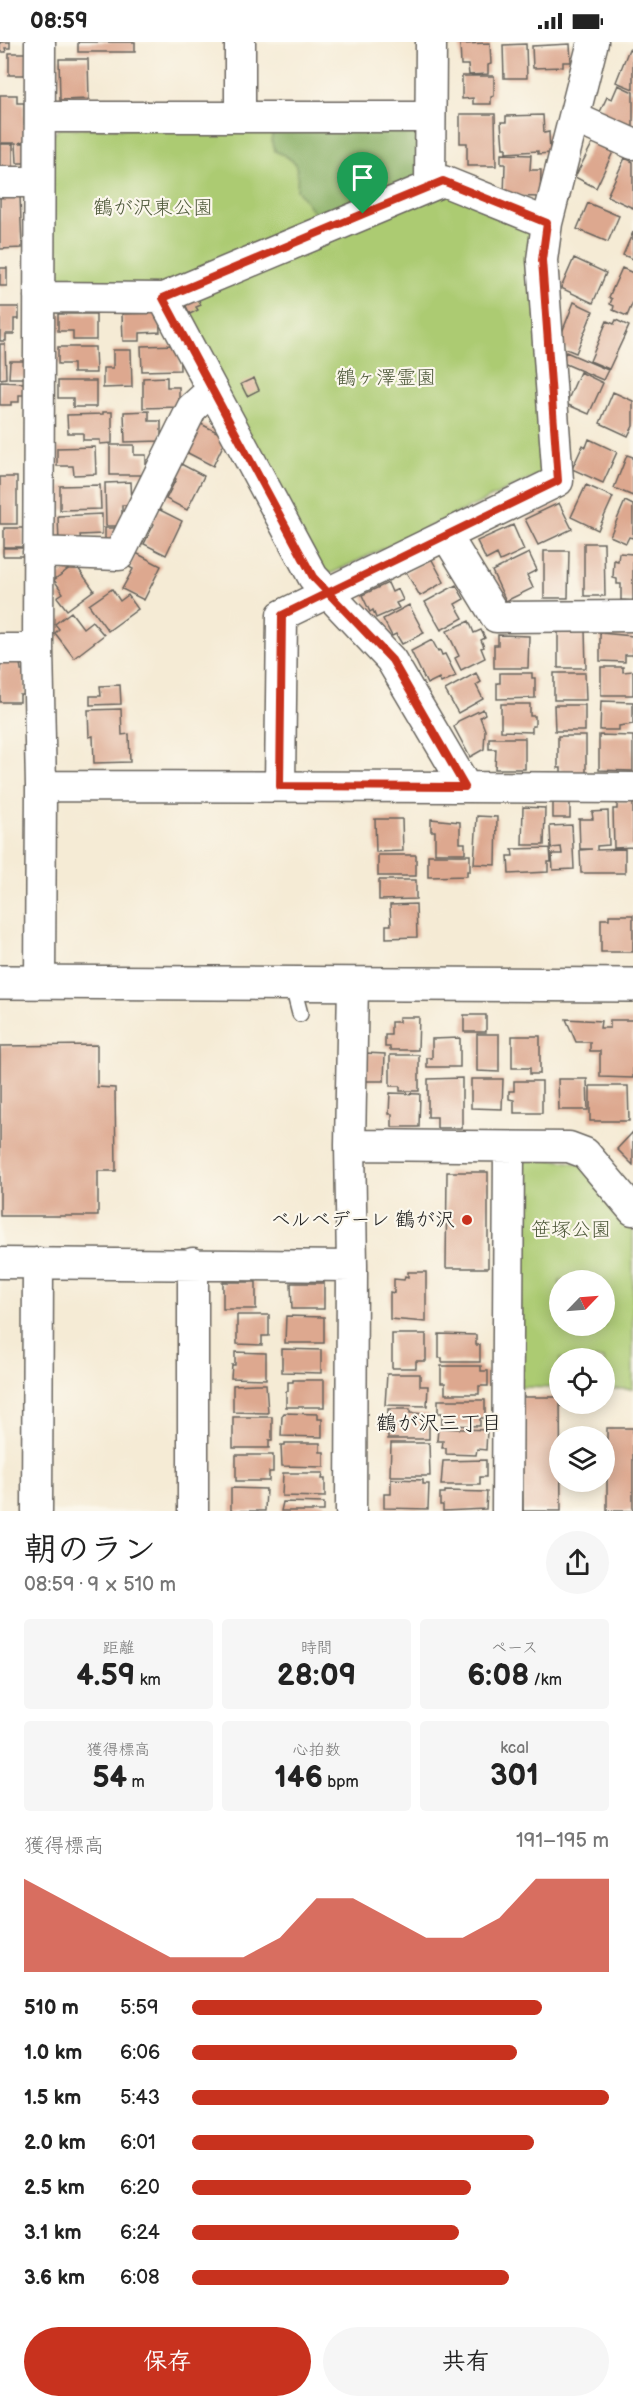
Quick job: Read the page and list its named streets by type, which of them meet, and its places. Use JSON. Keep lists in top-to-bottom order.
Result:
{
  "districts": ["鶴が沢三丁目"],
  "parks": ["鶴が沢東公園", "鶴ヶ澤霊園", "笹塚公園"],
  "places": ["ベルベデーレ 鶴が沢"],
  "north": "top right",
  "page": {
    "status": "08:59",
    "heading": ["朝のラン", "08:59 · 9 × 510 m"],
    "stats": [
      ["距離", "4.59 km"],
      ["時間", "28:09"],
      ["ペース", "6:08 /km"],
      ["獲得標高", "54 m"],
      ["心拍数", "146 bpm"],
      ["kcal", "301"]
    ],
    "chart": ["獲得標高", "191–195 m"],
    "list": [
      {
        "name": "510 m",
        "note": "5:59"
      },
      {
        "name": "1.0 km",
        "note": "6:06"
      },
      {
        "name": "1.5 km",
        "note": "5:43"
      },
      {
        "name": "2.0 km",
        "note": "6:01"
      },
      {
        "name": "2.5 km",
        "note": "6:20"
      },
      {
        "name": "3.1 km",
        "note": "6:24"
      },
      {
        "name": "3.6 km",
        "note": "6:08"
      }
    ],
    "buttons": ["保存", "共有"]
  }
}
